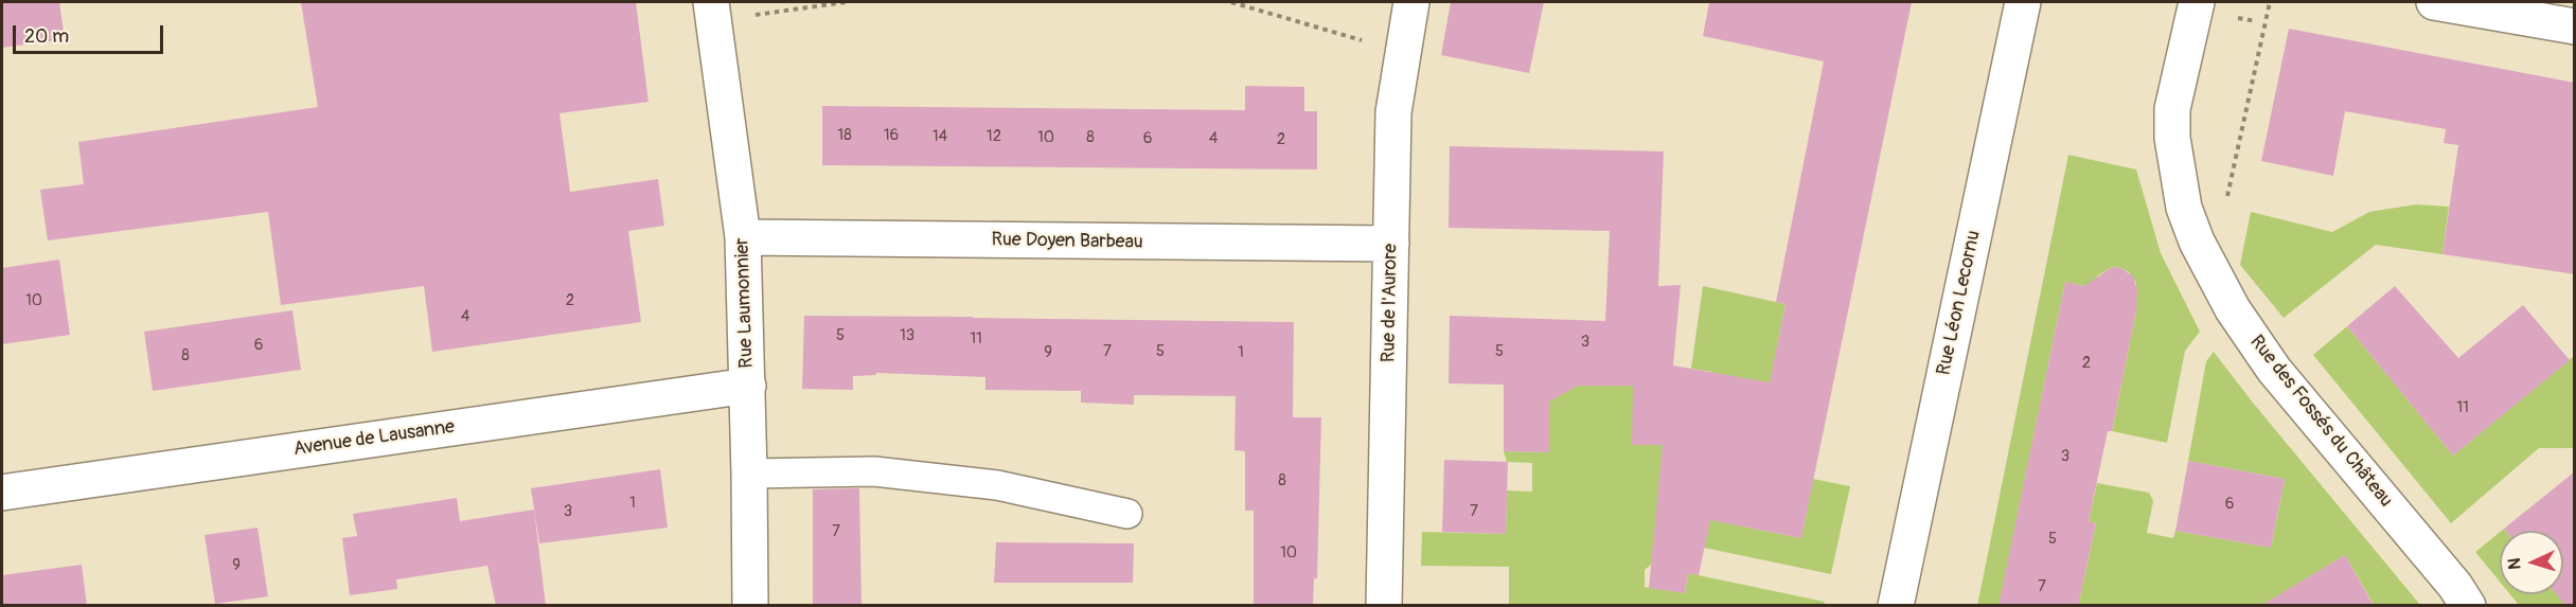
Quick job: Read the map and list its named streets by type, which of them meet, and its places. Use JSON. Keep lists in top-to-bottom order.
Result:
{
  "streets": {
    "street": [
      "Rue Doyen Barbeau",
      "Rue Laumonnier",
      "Rue de l'Aurore",
      "Rue Léon Lecornu",
      "Rue des Fossés du Château",
      "Avenue de Lausanne"
    ]
  },
  "crossings": [
    ["Rue Doyen Barbeau", "Rue Laumonnier"],
    ["Rue Doyen Barbeau", "Rue de l'Aurore"],
    ["Rue Laumonnier", "Avenue de Lausanne"]
  ],
  "house_numbers": [
    "18",
    "16",
    "14",
    "12",
    "10",
    "8",
    "6",
    "4",
    "2",
    "10",
    "2",
    "4",
    "5",
    "13",
    "11",
    "3",
    "6",
    "7",
    "5",
    "5",
    "9",
    "1",
    "8",
    "2",
    "11",
    "3",
    "8",
    "1",
    "6",
    "3",
    "7",
    "7",
    "5",
    "10",
    "9",
    "7"
  ],
  "scale_bar": "20 m",
  "north": "left"
}
